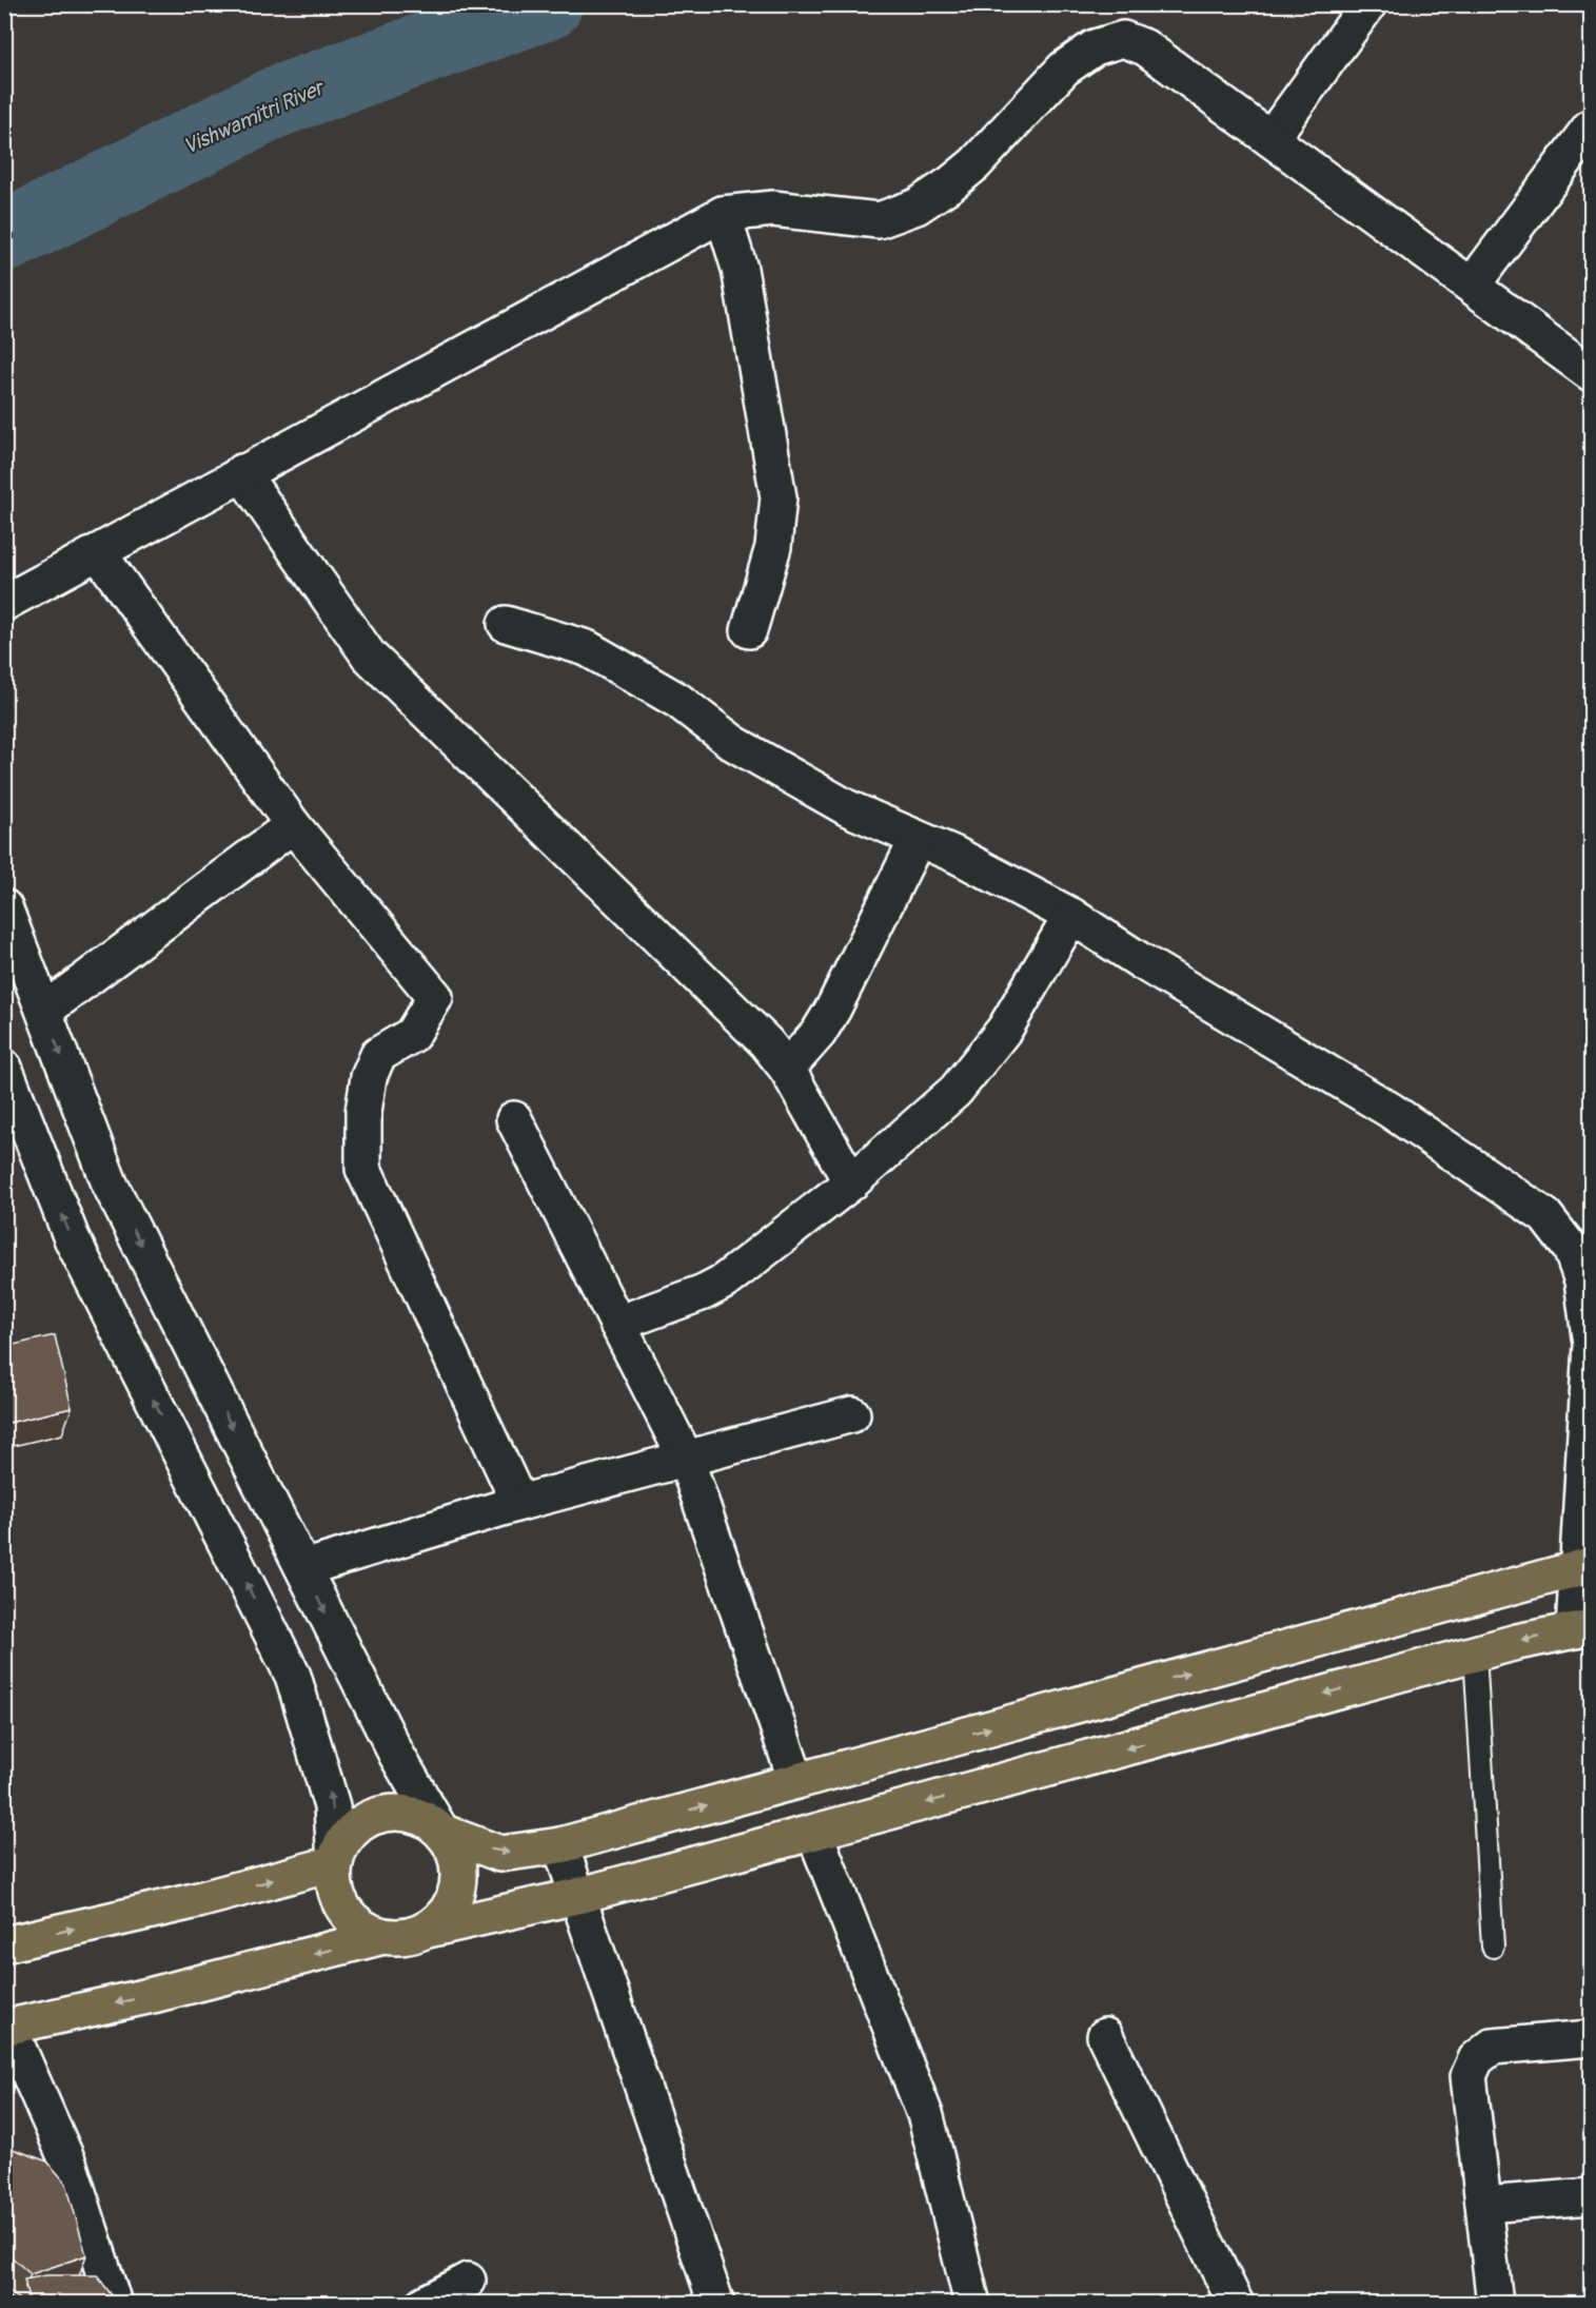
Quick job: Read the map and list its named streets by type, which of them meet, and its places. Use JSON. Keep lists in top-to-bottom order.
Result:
{
  "water": ["Vishwamitri River"]
}
